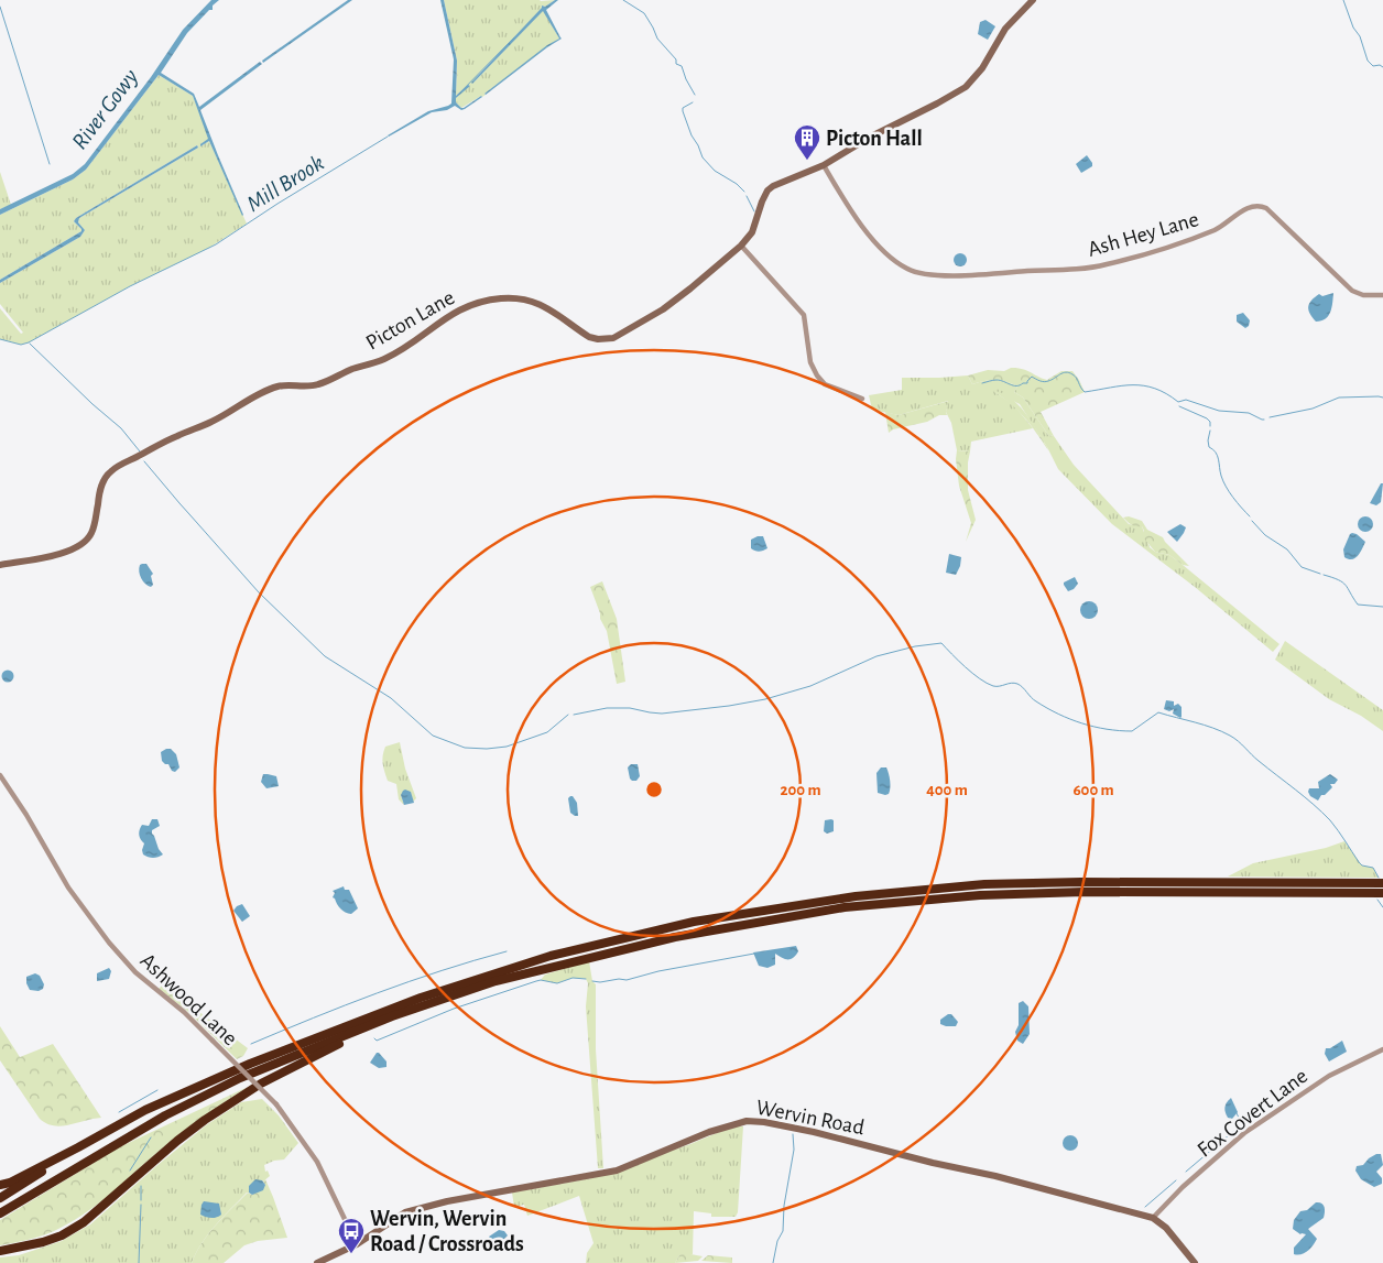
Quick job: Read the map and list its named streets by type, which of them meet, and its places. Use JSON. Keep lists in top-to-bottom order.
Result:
{
  "streets": {
    "street": [
      "Ash Hey Lane",
      "Picton Lane",
      "Ashwood Lane",
      "Fox Covert Lane",
      "Wervin Road"
    ]
  },
  "crossings": [
    ["Ash Hey Lane", "Picton Lane"],
    ["Ashwood Lane", "Wervin Road"],
    ["Fox Covert Lane", "Wervin Road"]
  ],
  "water": ["River Gowy", "Mill Brook"],
  "places": {
    "building": ["Picton Hall"],
    "bus stop": ["Wervin, Wervin Road / Crossroads"]
  },
  "rings": ["200 m", "400 m", "600 m"]
}
